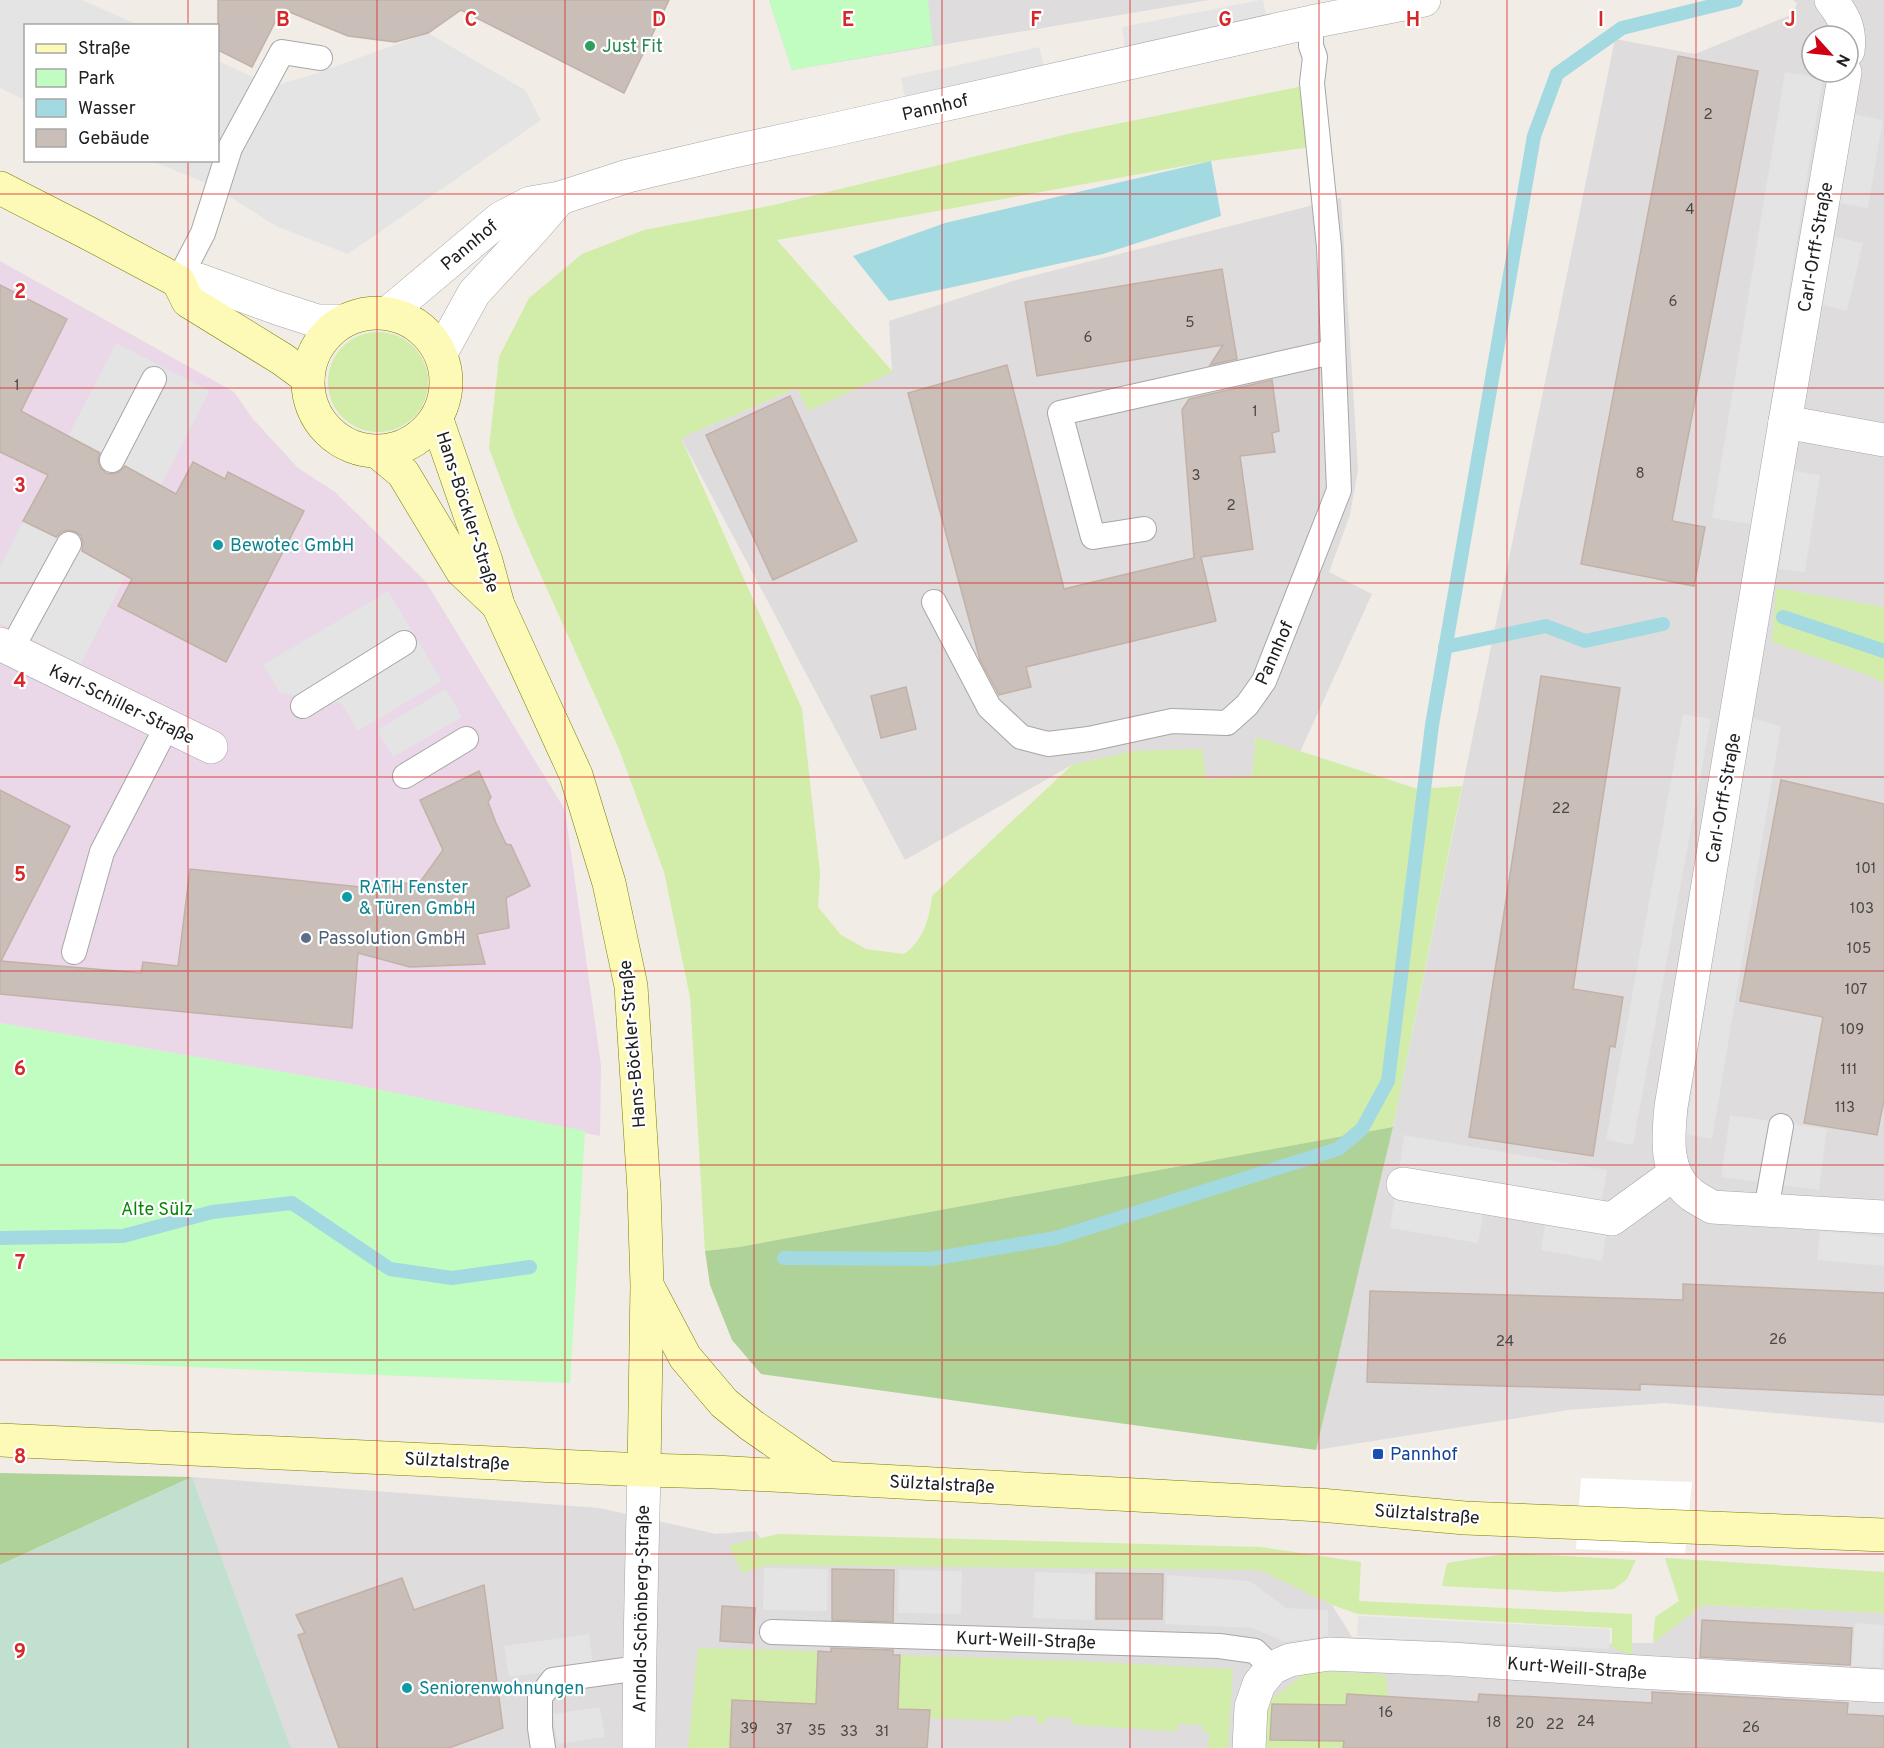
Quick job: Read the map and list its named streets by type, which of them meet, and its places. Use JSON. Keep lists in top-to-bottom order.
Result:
{
  "streets": {
    "street": [
      "Pannhof",
      "Carl-Orff-Straße",
      "Hans-Böckler-Straße",
      "Karl-Schiller-Straße",
      "Sülztalstraße",
      "Arnold-Schönberg-Straße",
      "Kurt-Weill-Straße"
    ]
  },
  "crossings": [
    ["Pannhof", "Hans-Böckler-Straße"],
    ["Hans-Böckler-Straße", "Sülztalstraße"],
    ["Hans-Böckler-Straße", "Arnold-Schönberg-Straße"],
    ["Sülztalstraße", "Arnold-Schönberg-Straße"]
  ],
  "parks": ["Alte Sülz"],
  "places": {
    "other": [
      "Just Fit",
      "Bewotec GmbH",
      "RATH Fenster & Türen GmbH",
      "Passolution GmbH",
      "Seniorenwohnungen"
    ],
    "transit": ["Pannhof"]
  },
  "house_numbers": [
    "2",
    "4",
    "6",
    "5",
    "6",
    "1",
    "1",
    "8",
    "3",
    "2",
    "22",
    "101",
    "103",
    "105",
    "107",
    "109",
    "111",
    "113",
    "26",
    "24",
    "16",
    "24",
    "18",
    "20",
    "22",
    "26",
    "39",
    "37",
    "35",
    "33",
    "31"
  ],
  "legend": [
    "Straße",
    "Park",
    "Wasser",
    "Gebäude"
  ],
  "north": "bottom right",
  "grid": {
    "columns": [
      "B",
      "C",
      "D",
      "E",
      "F",
      "G",
      "H",
      "I",
      "J"
    ],
    "rows": [
      "2",
      "3",
      "4",
      "5",
      "6",
      "7",
      "8",
      "9"
    ]
  }
}
